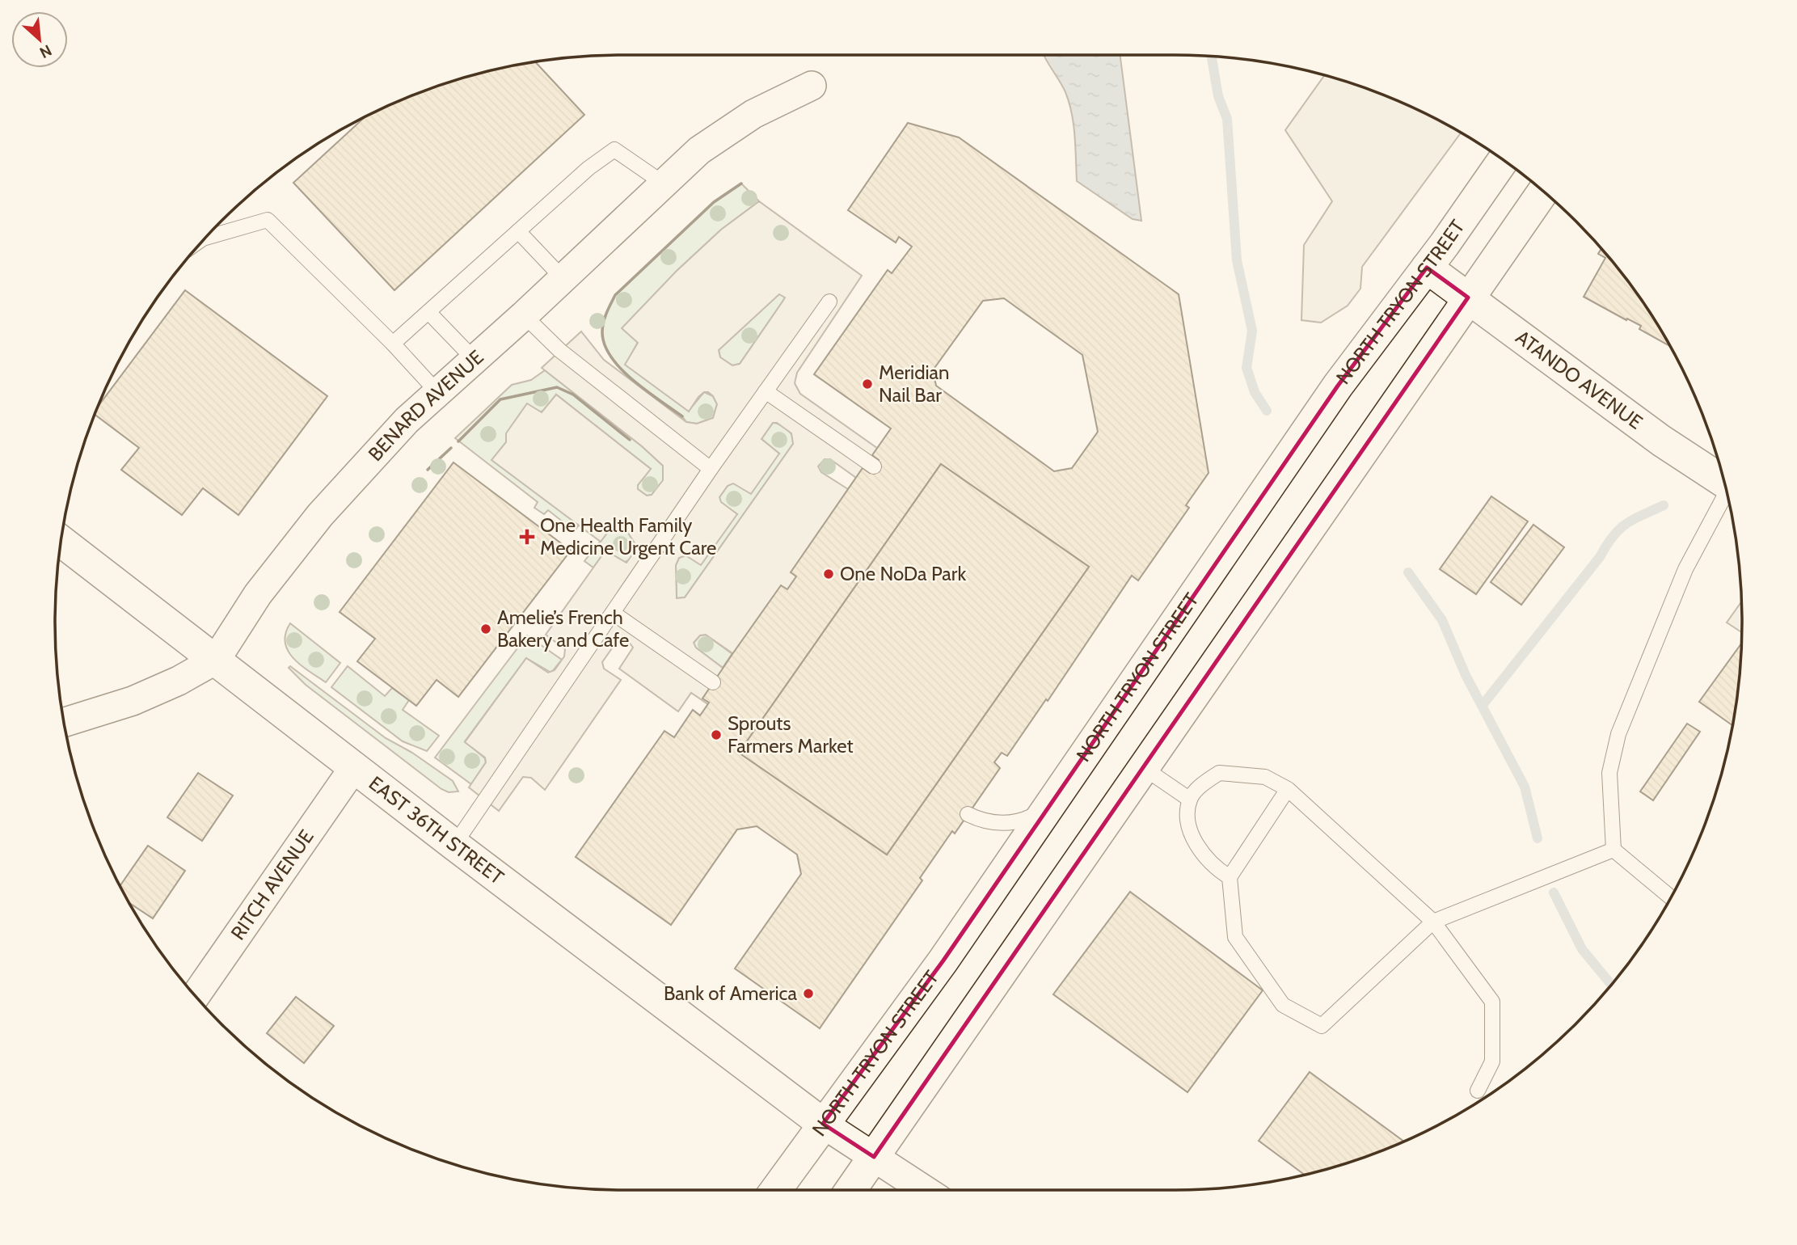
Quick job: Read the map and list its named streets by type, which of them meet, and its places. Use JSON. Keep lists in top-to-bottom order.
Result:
{
  "streets": {
    "main road": ["NORTH TRYON STREET", "ATANDO AVENUE", "EAST 36TH STREET"],
    "street": ["BENARD AVENUE", "RITCH AVENUE"]
  },
  "crossings": [
    ["NORTH TRYON STREET", "ATANDO AVENUE"],
    ["NORTH TRYON STREET", "EAST 36TH STREET"],
    ["BENARD AVENUE", "EAST 36TH STREET"],
    ["EAST 36TH STREET", "RITCH AVENUE"]
  ],
  "places": {
    "other": [
      "Meridian Nail Bar",
      "One NoDa Park",
      "Amelie’s French Bakery and Cafe",
      "Sprouts Farmers Market",
      "Bank of America"
    ],
    "health": ["One Health Family Medicine Urgent Care"]
  },
  "north": "bottom right"
}
